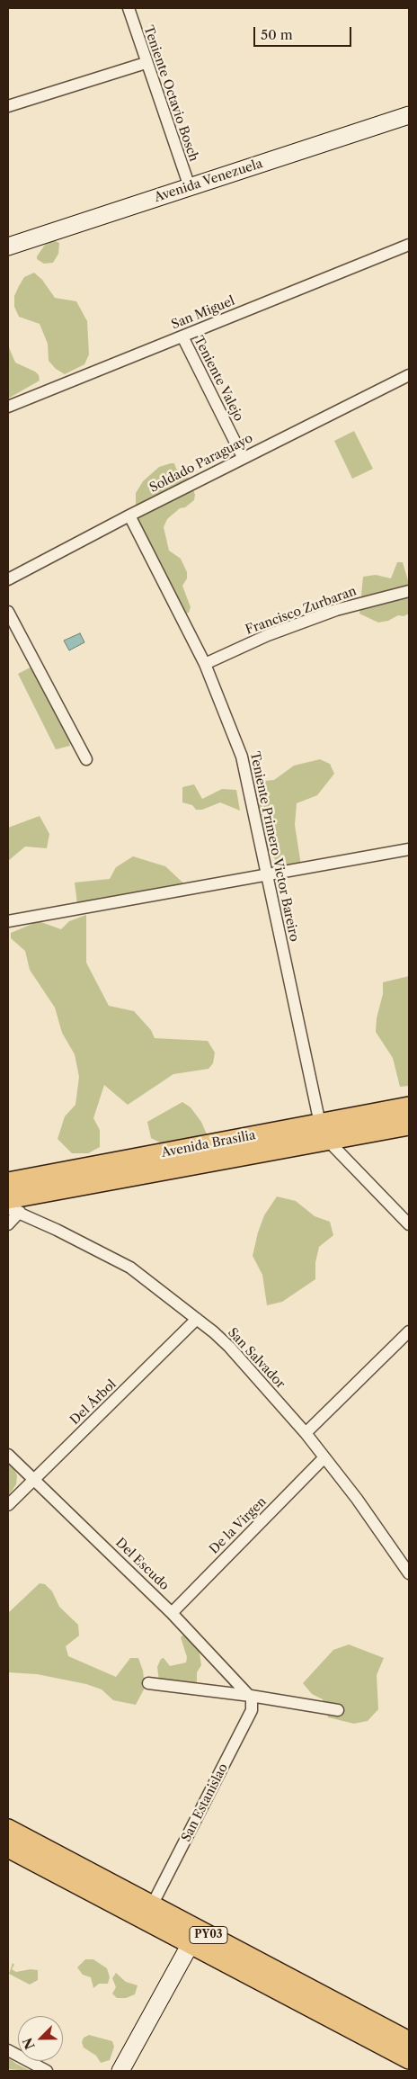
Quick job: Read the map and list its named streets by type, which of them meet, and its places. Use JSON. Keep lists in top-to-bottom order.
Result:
{
  "streets": {
    "main road": ["Avenida Venezuela", "Avenida Brasilia", "PY03"],
    "street": [
      "Teniente Octavio Bosch",
      "San Miguel",
      "Teniente Valejo",
      "Soldado Paraguayo",
      "Francisco Zurbaran",
      "Teniente Primero Victor Bareiro",
      "San Salvador",
      "Del Árbol",
      "De la Virgen",
      "Del Escudo",
      "San Estanislao"
    ]
  },
  "crossings": [
    ["Teniente Octavio Bosch", "Avenida Venezuela"],
    ["San Miguel", "Teniente Valejo"],
    ["Teniente Valejo", "Soldado Paraguayo"],
    ["Soldado Paraguayo", "Teniente Primero Victor Bareiro"],
    ["Francisco Zurbaran", "Teniente Primero Victor Bareiro"],
    ["Teniente Primero Victor Bareiro", "Avenida Brasilia"],
    ["Avenida Brasilia", "San Salvador"],
    ["San Salvador", "Del Árbol"],
    ["San Salvador", "De la Virgen"],
    ["Del Árbol", "Del Escudo"],
    ["De la Virgen", "Del Escudo"],
    ["Del Escudo", "San Estanislao"],
    ["San Estanislao", "PY03"]
  ],
  "scale_bar": "50 m",
  "north": "bottom left"
}
